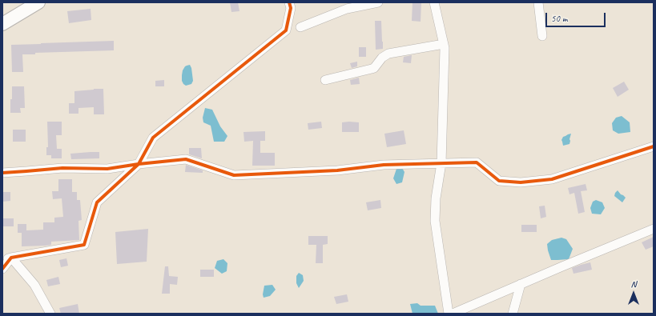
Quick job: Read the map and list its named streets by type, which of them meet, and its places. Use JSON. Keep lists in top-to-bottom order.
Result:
{
  "scale_bar": "50 m",
  "north": "top"
}
